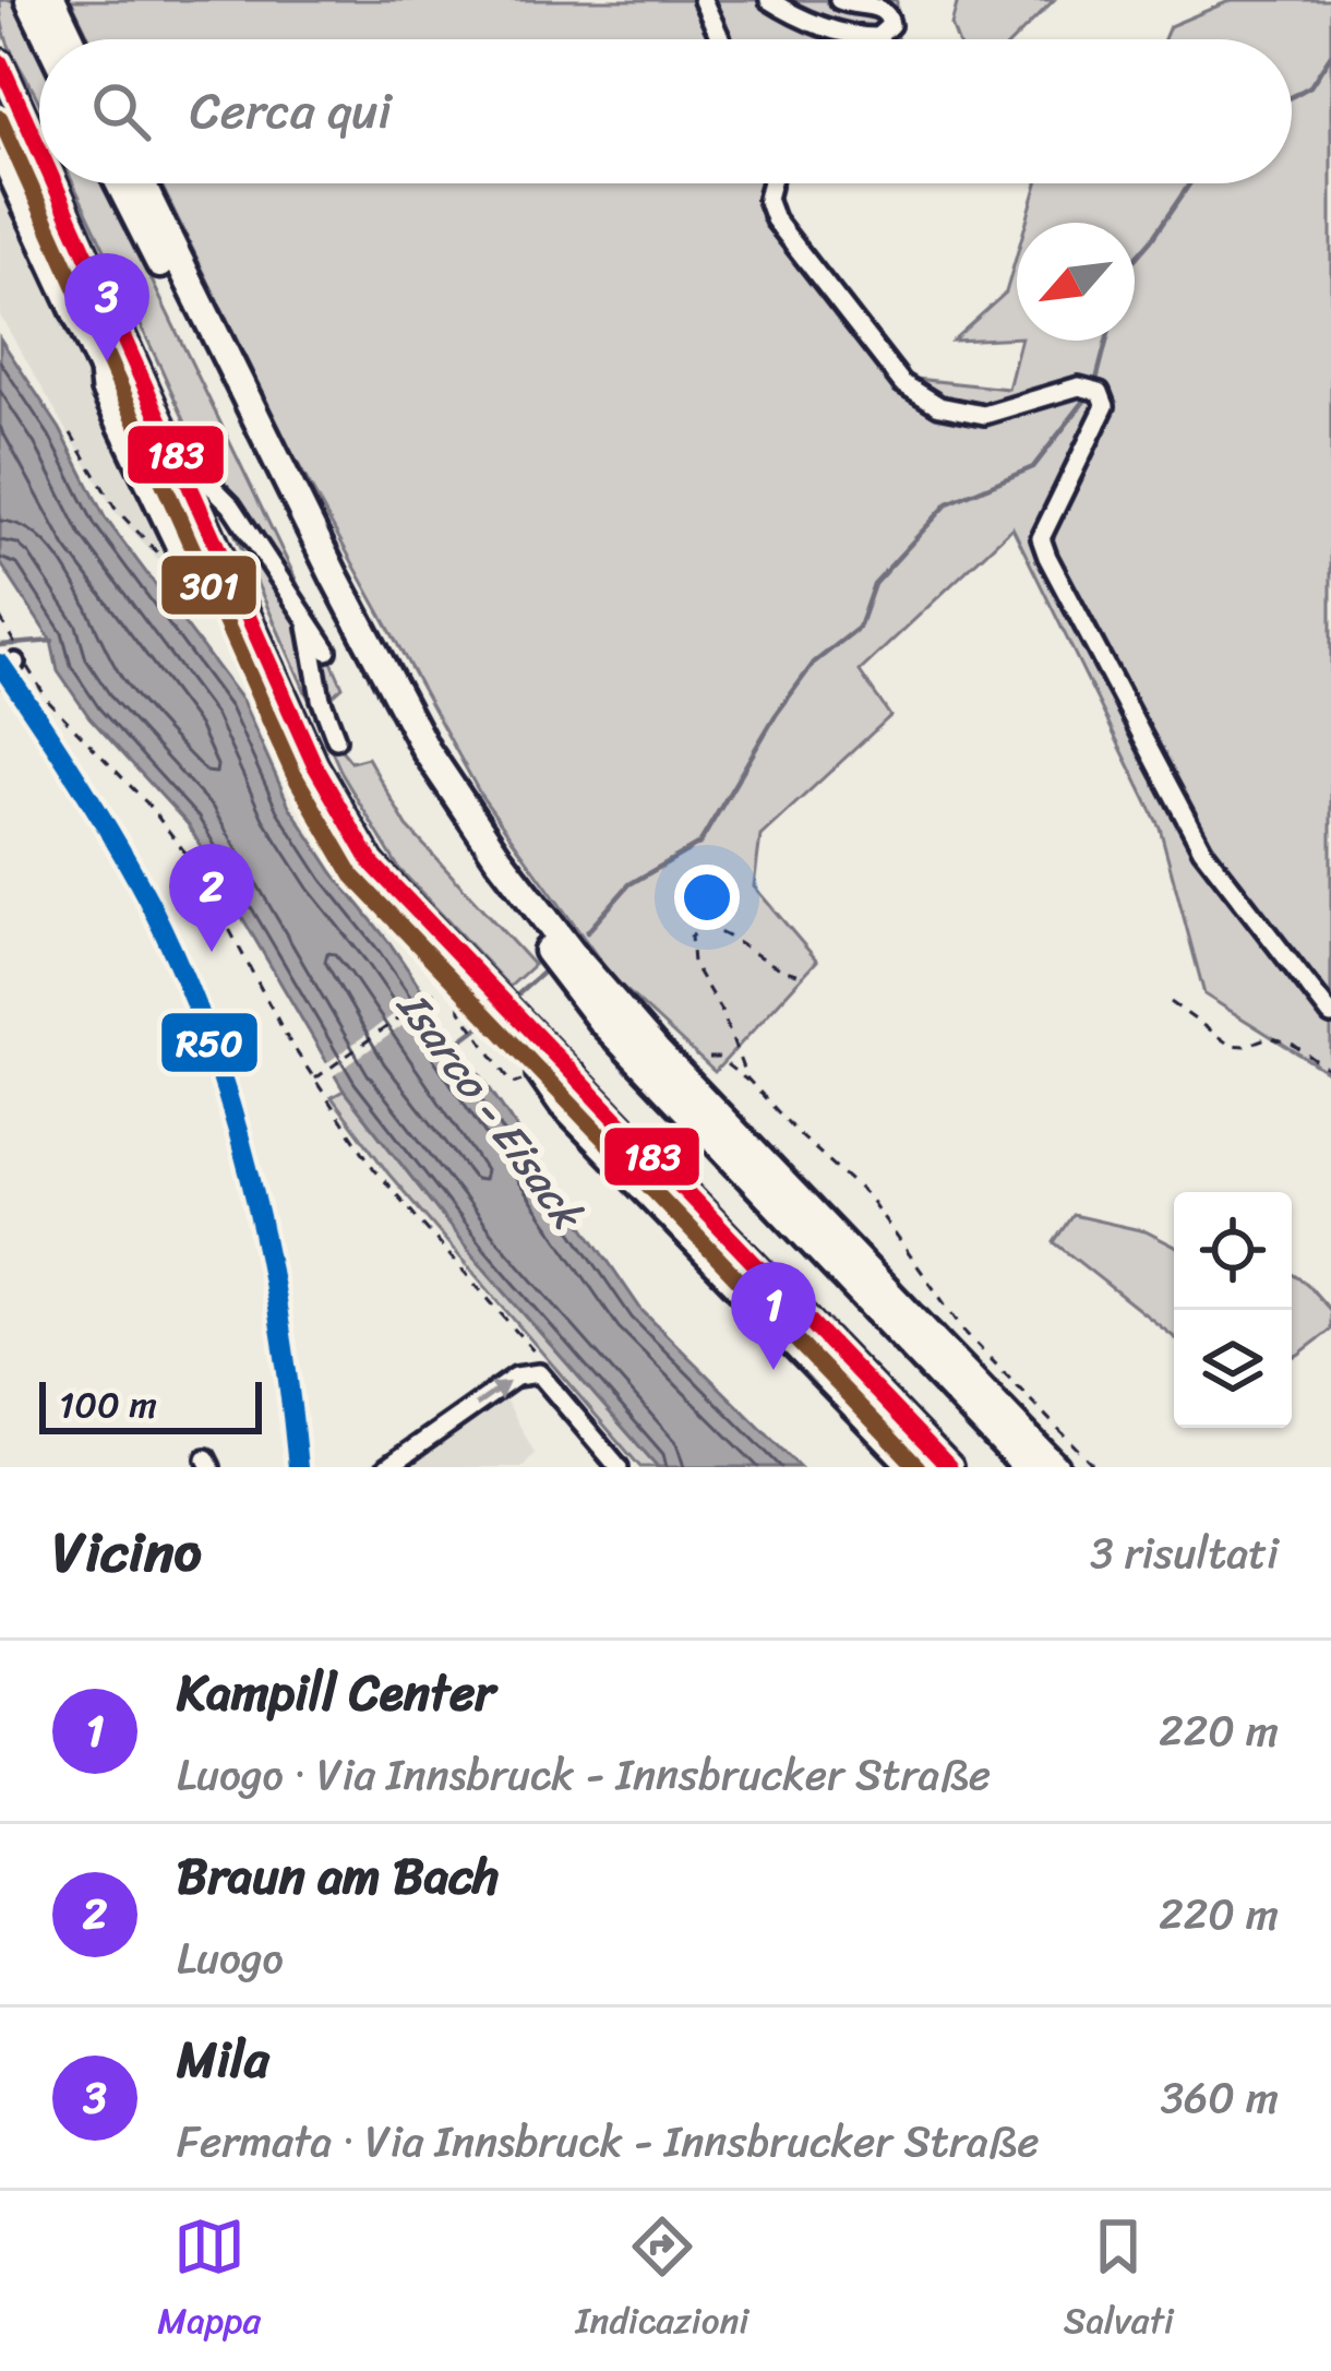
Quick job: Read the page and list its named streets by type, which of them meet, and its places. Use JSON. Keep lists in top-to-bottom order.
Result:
{
  "water": ["Isarco - Eisack"],
  "lines": ["transit line 183", "transit line 301", "transit line R50"],
  "scale_bar": "100 m",
  "north": "bottom left",
  "page": {
    "search": "Cerca qui",
    "pins": ["3", "2", "1"],
    "scale": "100 m",
    "heading": ["Vicino", "3 risultati"],
    "list": [
      {
        "mark": "1",
        "name": "Kampill Center",
        "note": "Luogo · Via Innsbruck - Innsbrucker Straße",
        "value": "220 m"
      },
      {
        "mark": "2",
        "name": "Braun am Bach",
        "note": "Luogo",
        "value": "220 m"
      },
      {
        "mark": "3",
        "name": "Mila",
        "note": "Fermata · Via Innsbruck - Innsbrucker Straße",
        "value": "360 m"
      }
    ],
    "nav": ["Mappa", "Indicazioni", "Salvati"]
  }
}
